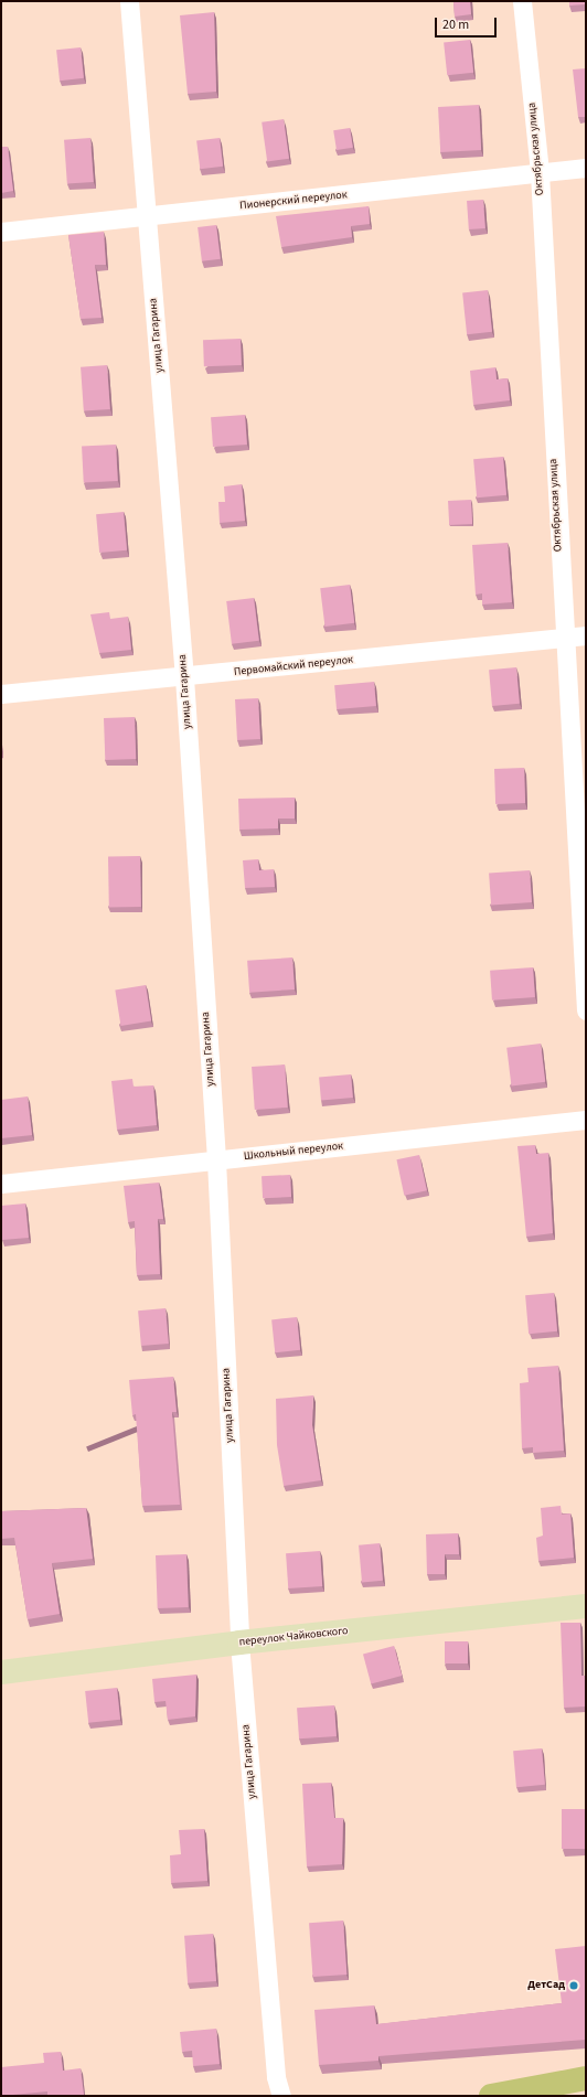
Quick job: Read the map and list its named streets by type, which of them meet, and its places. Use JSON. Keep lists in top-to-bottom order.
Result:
{
  "streets": {
    "street": [
      "Октябрьская улица",
      "Пионерский переулок",
      "улица Гагарина",
      "Первомайский переулок",
      "Школьный переулок",
      "переулок Чайковского"
    ]
  },
  "crossings": [
    ["Октябрьская улица", "Пионерский переулок"],
    ["Октябрьская улица", "Первомайский переулок"],
    ["Пионерский переулок", "улица Гагарина"],
    ["улица Гагарина", "Первомайский переулок"],
    ["улица Гагарина", "Школьный переулок"],
    ["улица Гагарина", "переулок Чайковского"]
  ],
  "places": ["ДетСад"],
  "scale_bar": "20 m"
}
